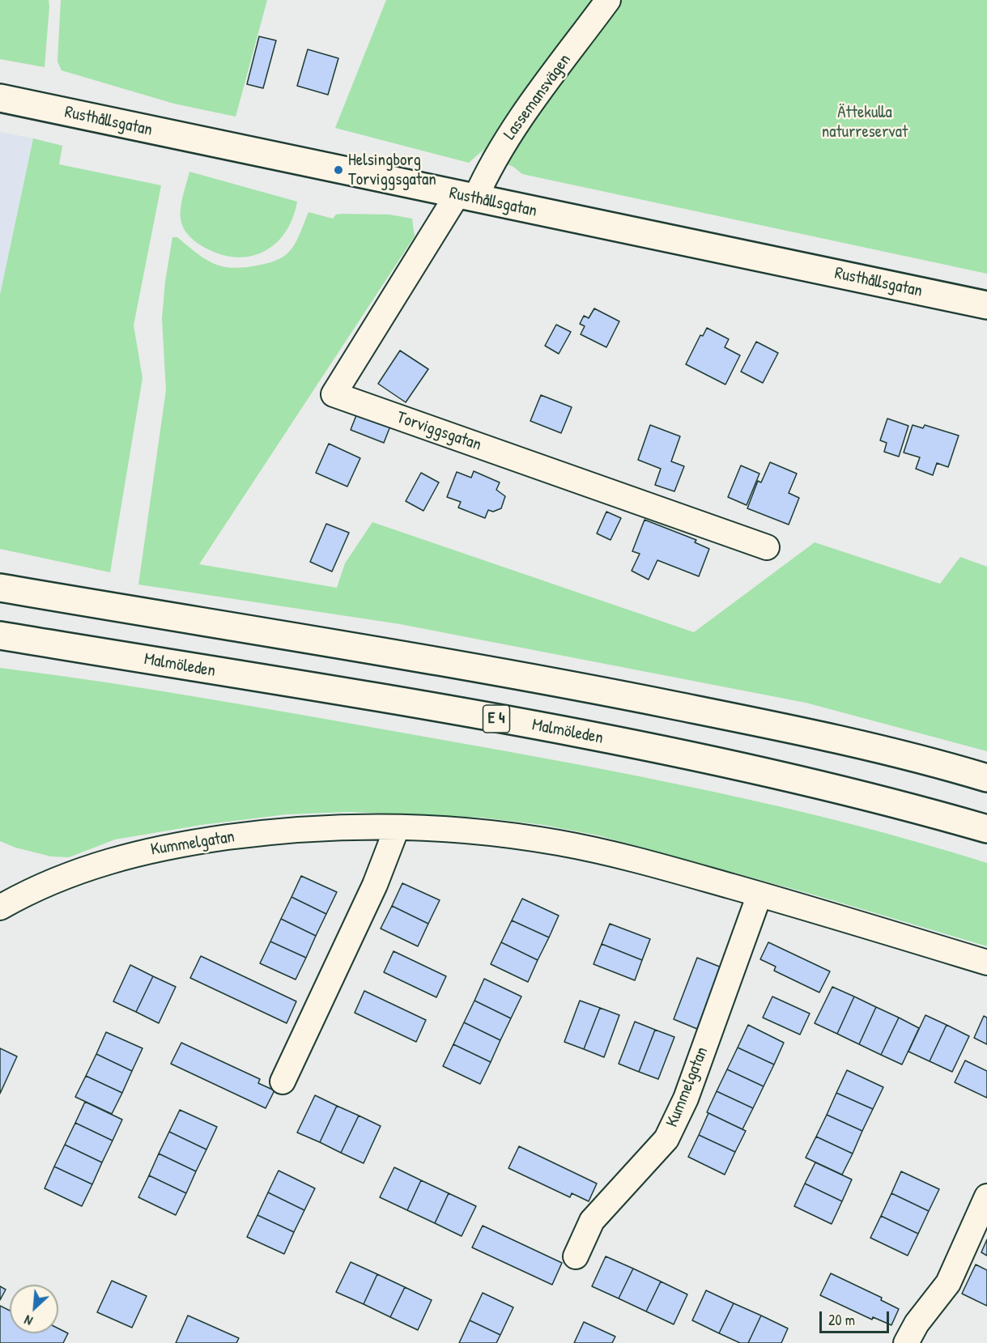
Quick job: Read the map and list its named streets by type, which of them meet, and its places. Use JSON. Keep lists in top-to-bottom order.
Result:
{
  "streets": {
    "main road": ["Rusthållsgatan", "Malmöleden", "E 4"],
    "street": ["Lassemansvägen", "Torviggsgatan", "Kummelgatan"]
  },
  "crossings": [
    ["Lassemansvägen", "Rusthållsgatan"],
    ["Lassemansvägen", "Torviggsgatan"],
    ["Rusthållsgatan", "Torviggsgatan"]
  ],
  "parks": ["Ättekulla naturreservat"],
  "places": ["Helsingborg Torviggsgatan"],
  "scale_bar": "20 m",
  "north": "bottom left"
}
